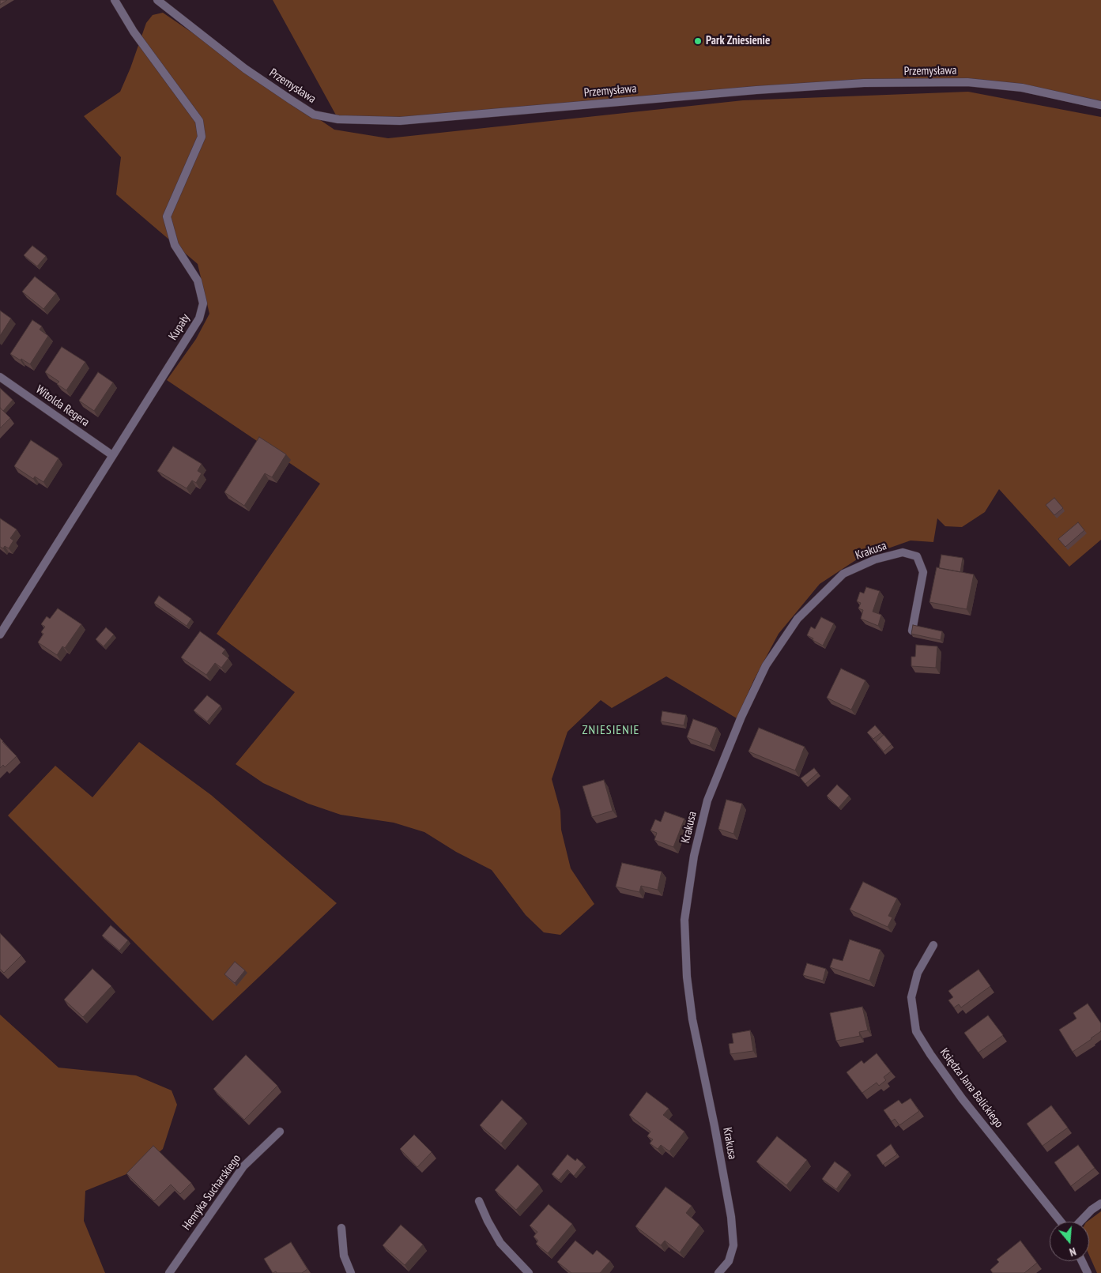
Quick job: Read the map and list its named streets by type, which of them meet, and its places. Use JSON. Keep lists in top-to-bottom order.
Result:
{
  "streets": {
    "street": [
      "Przemysława",
      "Kupały",
      "Witolda Regera",
      "Krakusa",
      "Księdza Jana Balickiego",
      "Henryka Sucharskiego"
    ]
  },
  "crossings": [
    ["Kupały", "Witolda Regera"]
  ],
  "districts": ["ZNIESIENIE"],
  "places": ["Park Zniesienie"],
  "north": "bottom"
}
